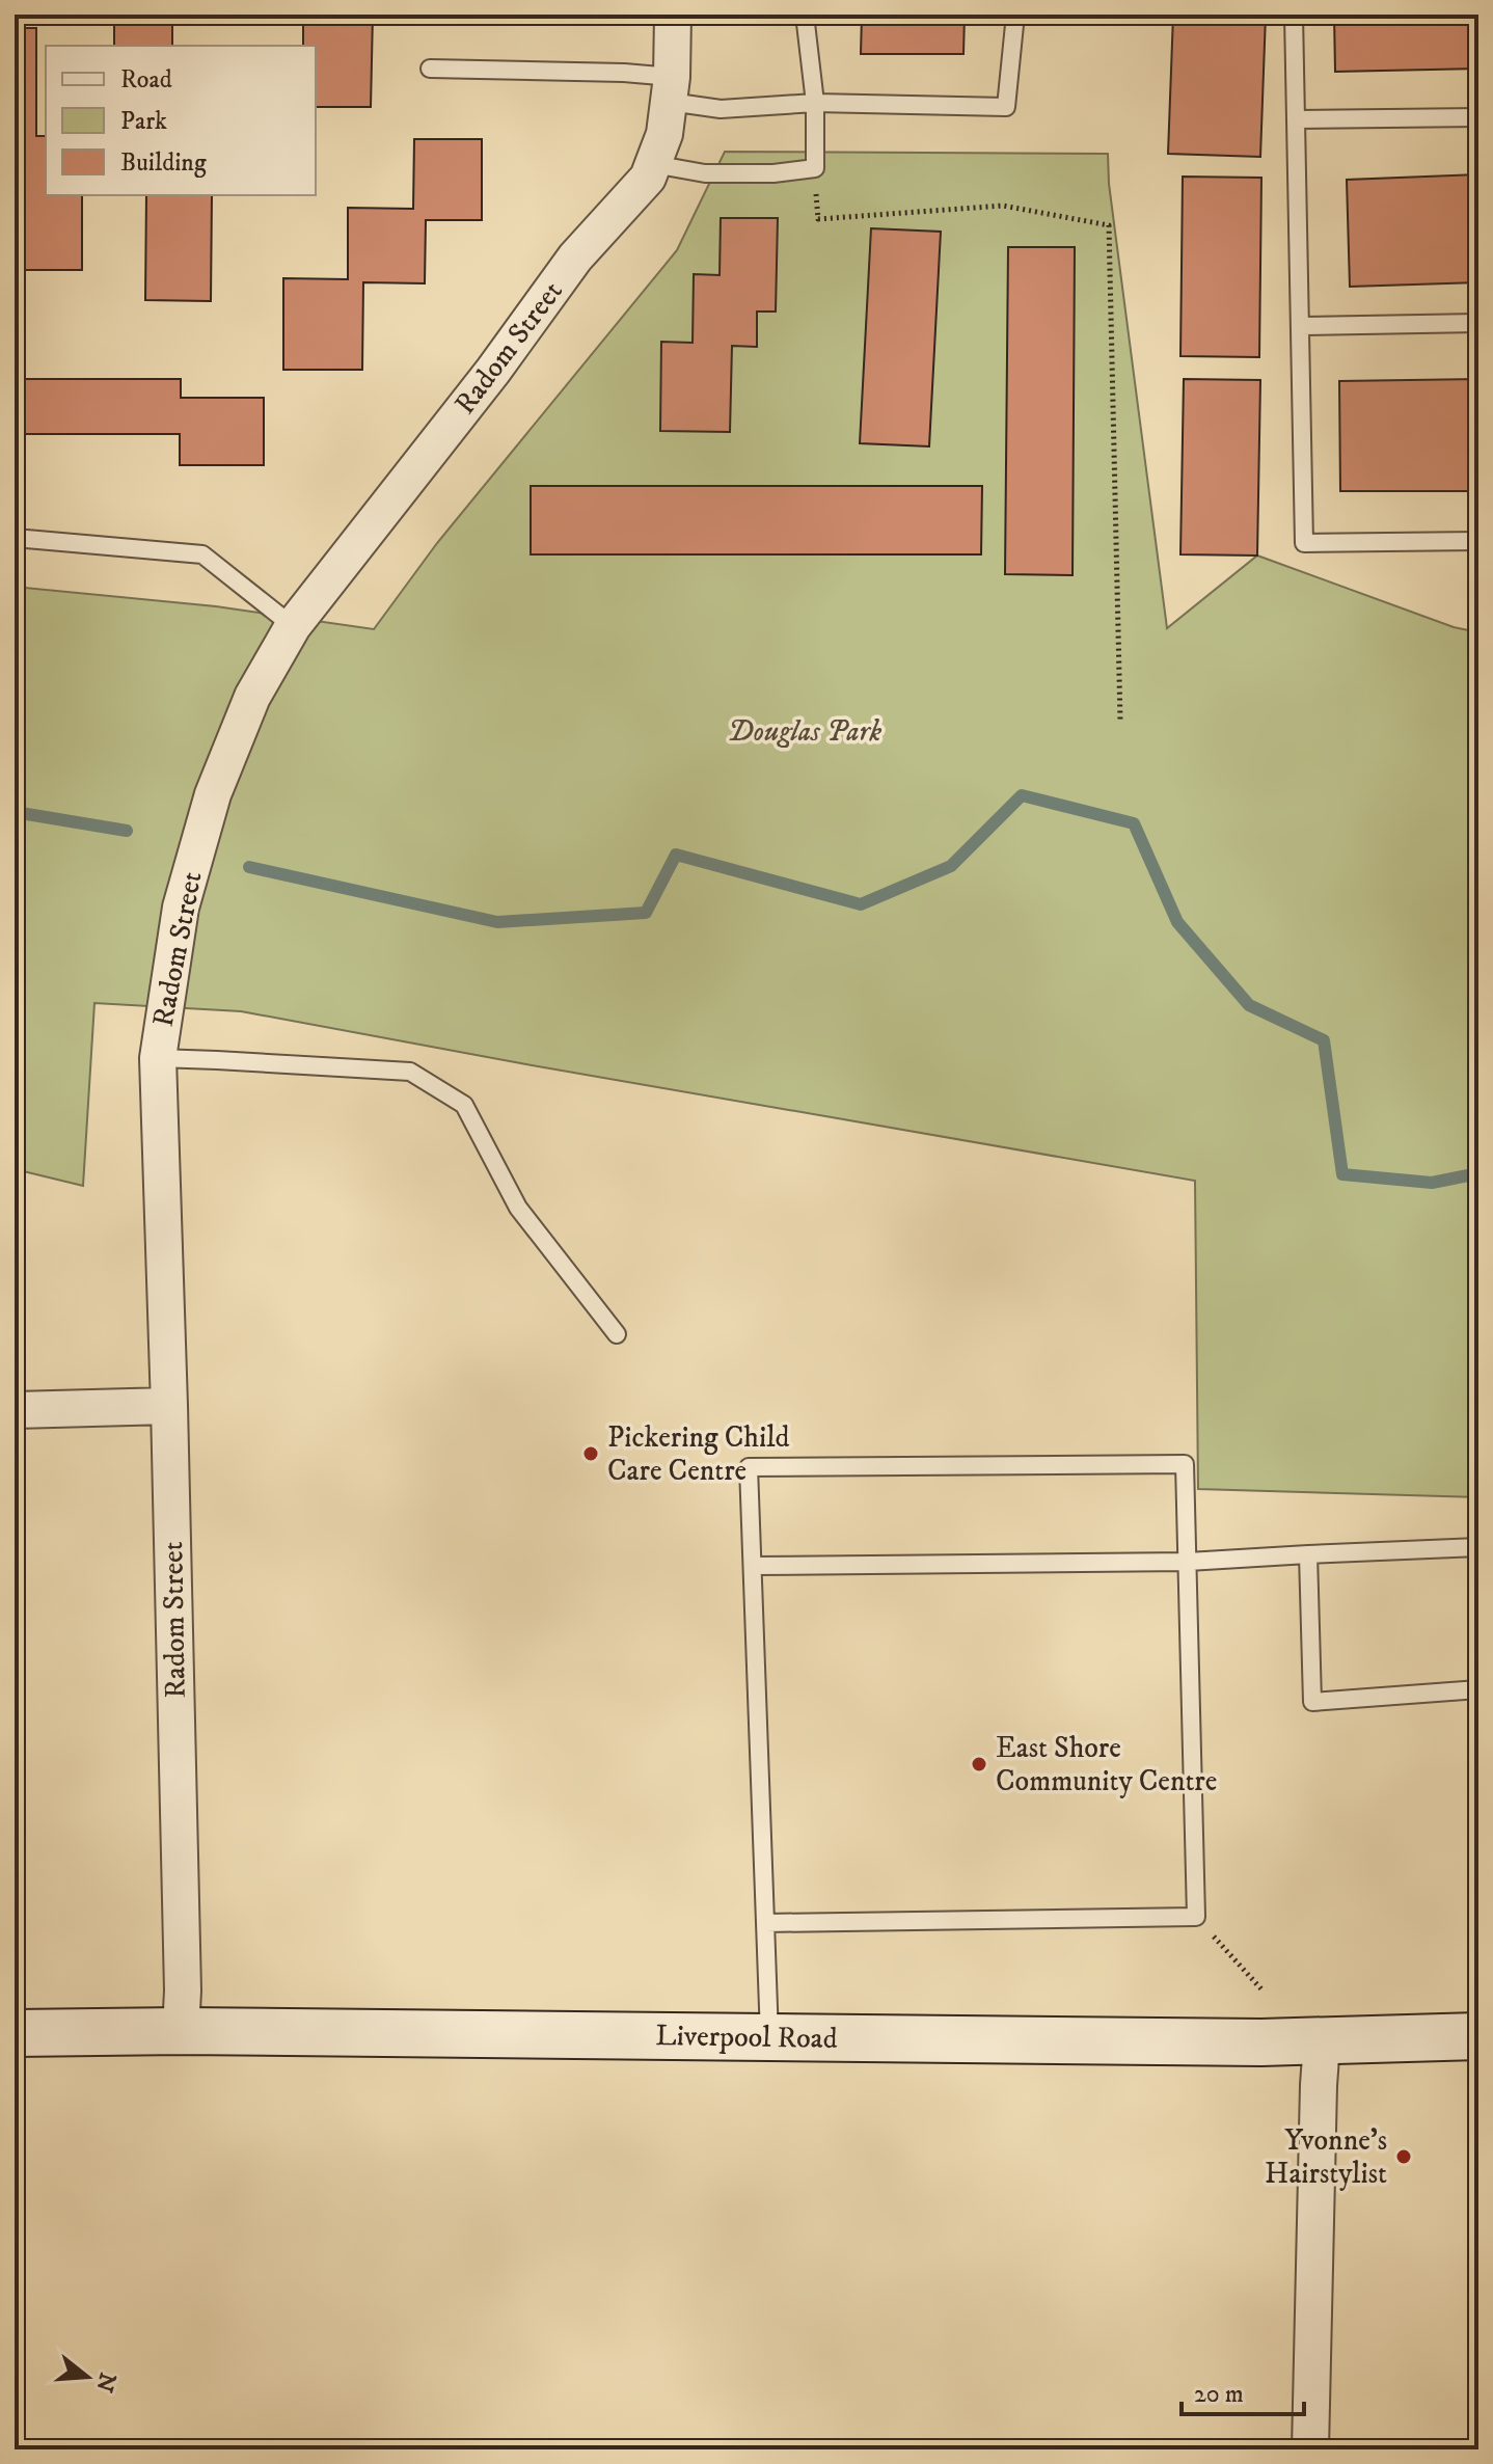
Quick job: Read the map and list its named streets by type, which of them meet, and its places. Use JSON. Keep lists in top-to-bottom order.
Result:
{
  "streets": {
    "street": ["Radom Street", "Liverpool Road"]
  },
  "crossings": [
    ["Radom Street", "Liverpool Road"]
  ],
  "parks": ["Douglas Park"],
  "places": ["Pickering Child Care Centre", "East Shore Community Centre", "Yvonne's Hairstylist"],
  "legend": ["Road", "Park", "Building"],
  "scale_bar": "20 m",
  "north": "right"
}
